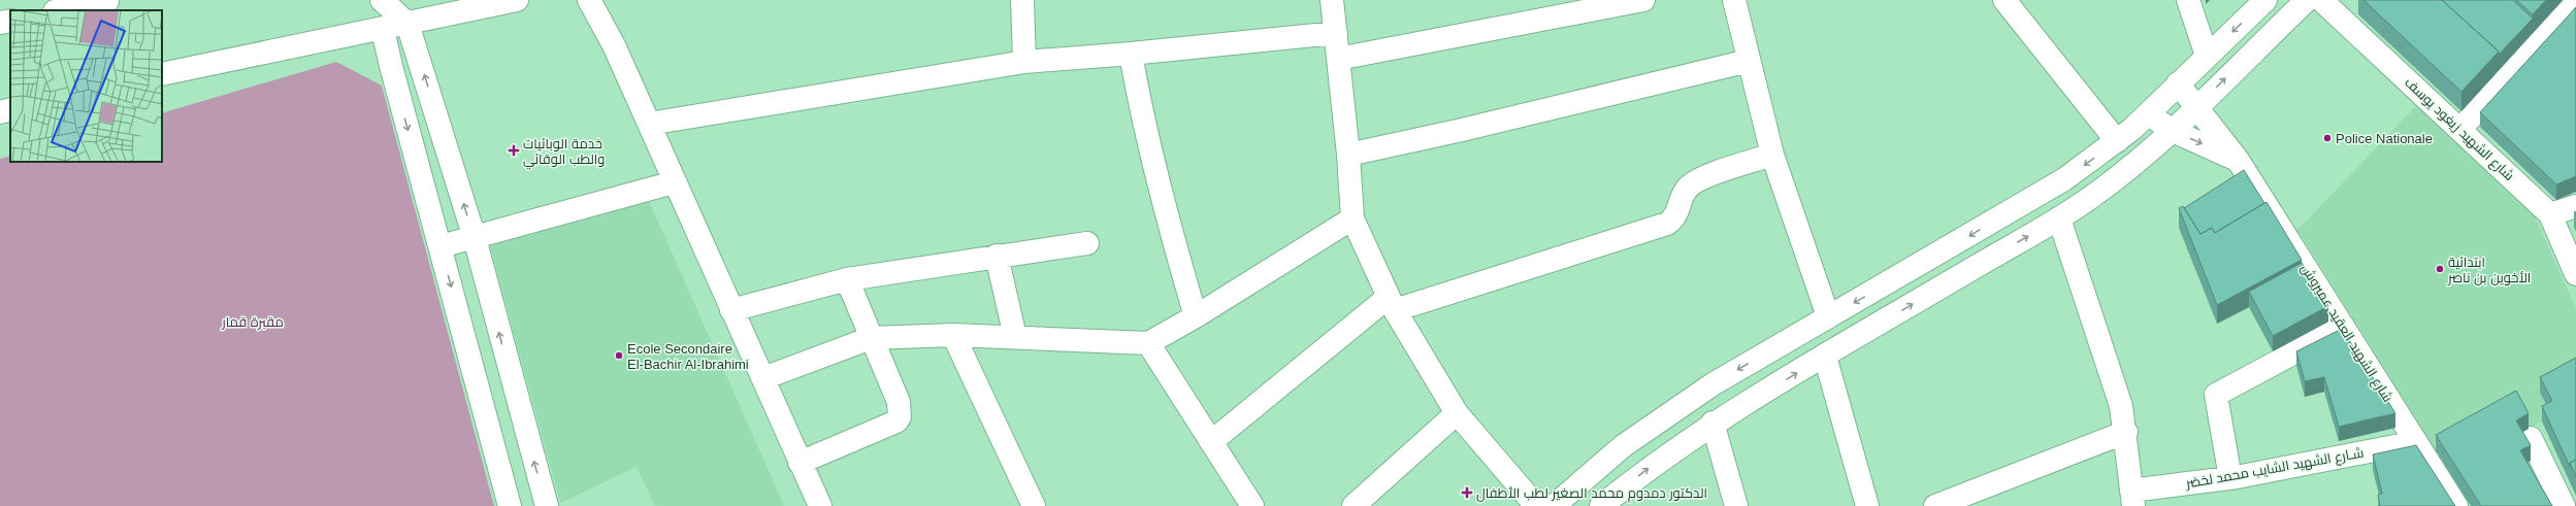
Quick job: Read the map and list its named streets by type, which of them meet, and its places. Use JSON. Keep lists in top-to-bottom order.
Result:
{
  "streets": {
    "main road": ["شارع الشهيد زيغود يوسف", "شارع الشهيد العقيد عميروش", "شـارع الشهيد الشايب محمد لخضر"]
  },
  "crossings": [
    ["شارع الشهيد العقيد عميروش", "شـارع الشهيد الشايب محمد لخضر"]
  ],
  "parks": ["مقبرة قمار"],
  "places": {
    "other": ["Police Nationale", "ابتدائية الأخوين بن ناصر", "Ecole Secondaire El-Bachir Al-Ibrahimi"],
    "health": ["خدمة الوبائيات والطب الوقائي", "الدكتور دمدوم محمد الصغير لطب الأطفال"]
  }
}
